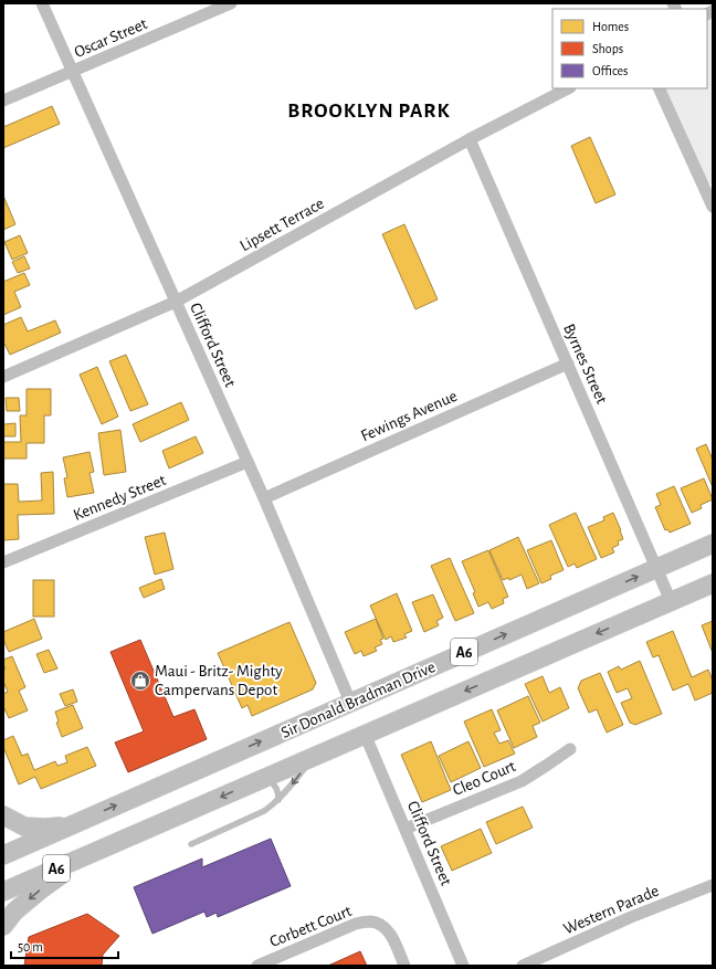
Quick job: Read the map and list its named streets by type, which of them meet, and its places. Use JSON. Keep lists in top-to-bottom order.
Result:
{
  "streets": {
    "main road": ["A6", "Sir Donald Bradman Drive"],
    "street": [
      "Oscar Street",
      "Lipsett Terrace",
      "Clifford Street",
      "Byrnes Street",
      "Fewings Avenue",
      "Kennedy Street",
      "Cleo Court",
      "Western Parade",
      "Corbett Court"
    ]
  },
  "crossings": [
    ["Oscar Street", "Clifford Street"],
    ["Lipsett Terrace", "Clifford Street"],
    ["Lipsett Terrace", "Byrnes Street"],
    ["Clifford Street", "Fewings Avenue"],
    ["Clifford Street", "Kennedy Street"],
    ["Clifford Street", "Sir Donald Bradman Drive"],
    ["Clifford Street", "Cleo Court"],
    ["Byrnes Street", "Fewings Avenue"],
    ["Byrnes Street", "Sir Donald Bradman Drive"]
  ],
  "districts": ["BROOKLYN PARK"],
  "places": {
    "shop": ["Maui - Britz- Mighty Campervans Depot"]
  },
  "legend": ["Homes", "Shops", "Offices"],
  "scale_bar": "50 m"
}
